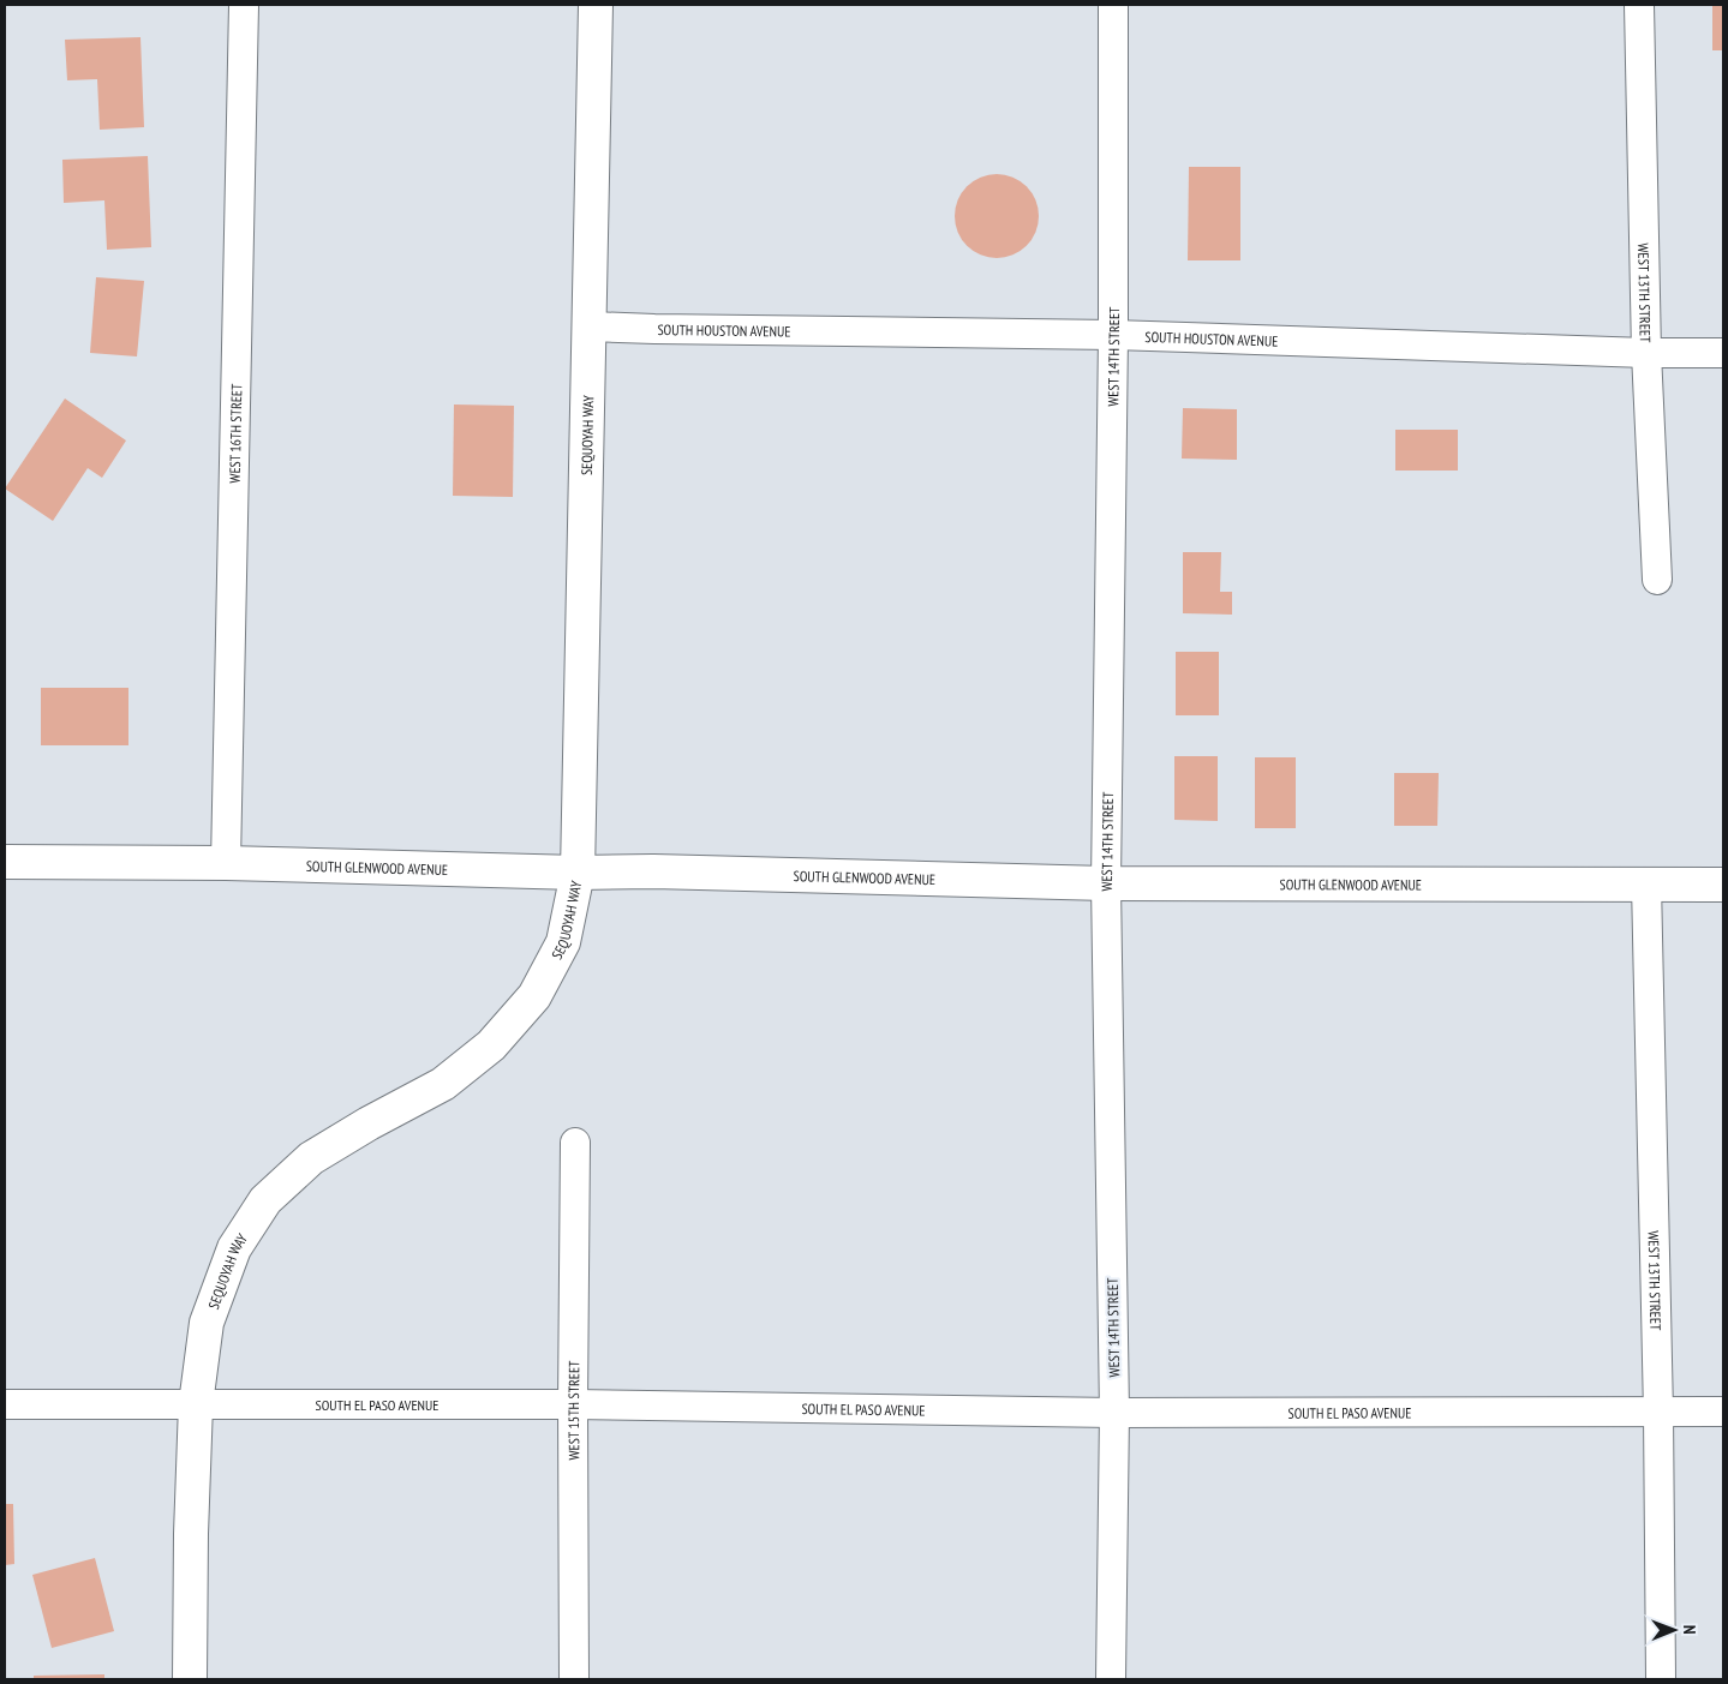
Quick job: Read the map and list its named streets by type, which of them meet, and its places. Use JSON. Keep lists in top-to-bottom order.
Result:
{
  "streets": {
    "street": [
      "WEST 13TH STREET",
      "SOUTH HOUSTON AVENUE",
      "WEST 14TH STREET",
      "WEST 16TH STREET",
      "SEQUOYAH WAY",
      "SOUTH GLENWOOD AVENUE",
      "SOUTH EL PASO AVENUE",
      "WEST 15TH STREET"
    ]
  },
  "crossings": [
    ["WEST 13TH STREET", "SOUTH HOUSTON AVENUE"],
    ["WEST 13TH STREET", "SOUTH GLENWOOD AVENUE"],
    ["WEST 13TH STREET", "SOUTH EL PASO AVENUE"],
    ["SOUTH HOUSTON AVENUE", "WEST 14TH STREET"],
    ["SOUTH HOUSTON AVENUE", "SEQUOYAH WAY"],
    ["WEST 14TH STREET", "SOUTH GLENWOOD AVENUE"],
    ["WEST 14TH STREET", "SOUTH EL PASO AVENUE"],
    ["WEST 16TH STREET", "SOUTH GLENWOOD AVENUE"],
    ["SEQUOYAH WAY", "SOUTH GLENWOOD AVENUE"],
    ["SEQUOYAH WAY", "SOUTH EL PASO AVENUE"],
    ["SOUTH EL PASO AVENUE", "WEST 15TH STREET"]
  ],
  "north": "right"
}
